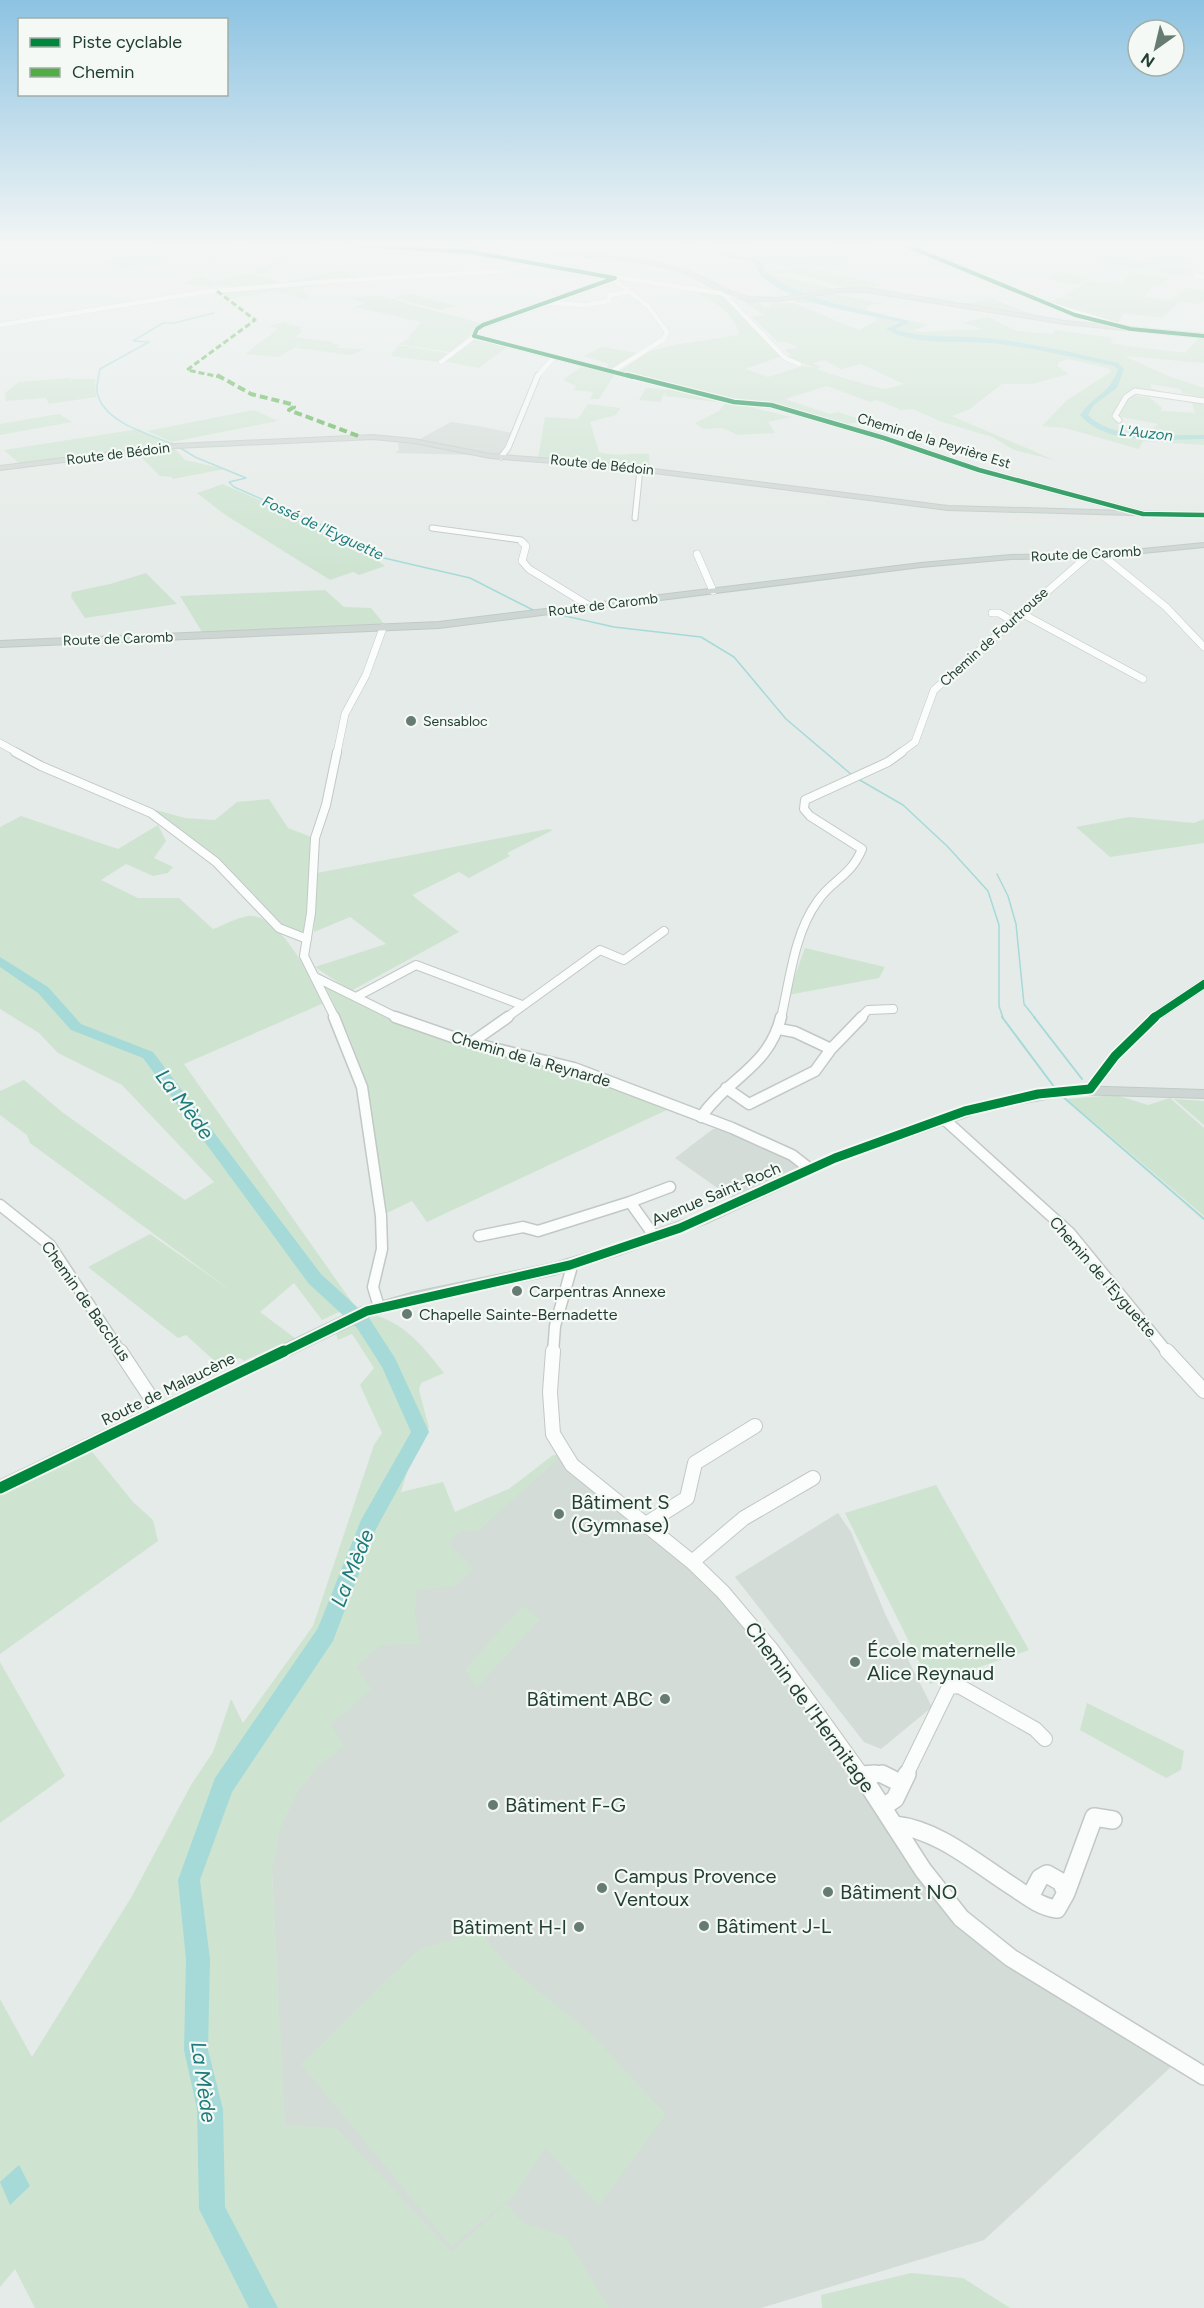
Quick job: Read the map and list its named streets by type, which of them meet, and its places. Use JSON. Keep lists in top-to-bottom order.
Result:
{
  "streets": {
    "main road": [
      "Route de Bédoin",
      "Route de Caromb",
      "Avenue Saint-Roch",
      "Route de Malaucène"
    ],
    "street": [
      "Chemin de la Peyrière Est",
      "Chemin de Fourtrouse",
      "Chemin de la Reynarde",
      "Chemin de l'Eyguette",
      "Chemin de Bacchus",
      "Chemin de l'Hermitage"
    ]
  },
  "crossings": [
    ["Chemin de la Peyrière Est", "Route de Bédoin"],
    ["Route de Caromb", "Chemin de Fourtrouse"],
    ["Chemin de Fourtrouse", "Chemin de la Reynarde"],
    ["Chemin de la Reynarde", "Avenue Saint-Roch"],
    ["Avenue Saint-Roch", "Chemin de l'Eyguette"],
    ["Avenue Saint-Roch", "Route de Malaucène"],
    ["Avenue Saint-Roch", "Chemin de l'Hermitage"],
    ["Chemin de Bacchus", "Route de Malaucène"]
  ],
  "water": ["L'Auzon", "Fossé de l'Eyguette", "La Mède"],
  "places": [
    "Sensabloc",
    "Carpentras Annexe",
    "Chapelle Sainte-Bernadette",
    "Bâtiment S (Gymnase)",
    "École maternelle Alice Reynaud",
    "Bâtiment ABC",
    "Bâtiment F-G",
    "Campus Provence Ventoux",
    "Bâtiment NO",
    "Bâtiment J-L",
    "Bâtiment H-I"
  ],
  "legend": ["Piste cyclable", "Chemin"],
  "north": "bottom left"
}
